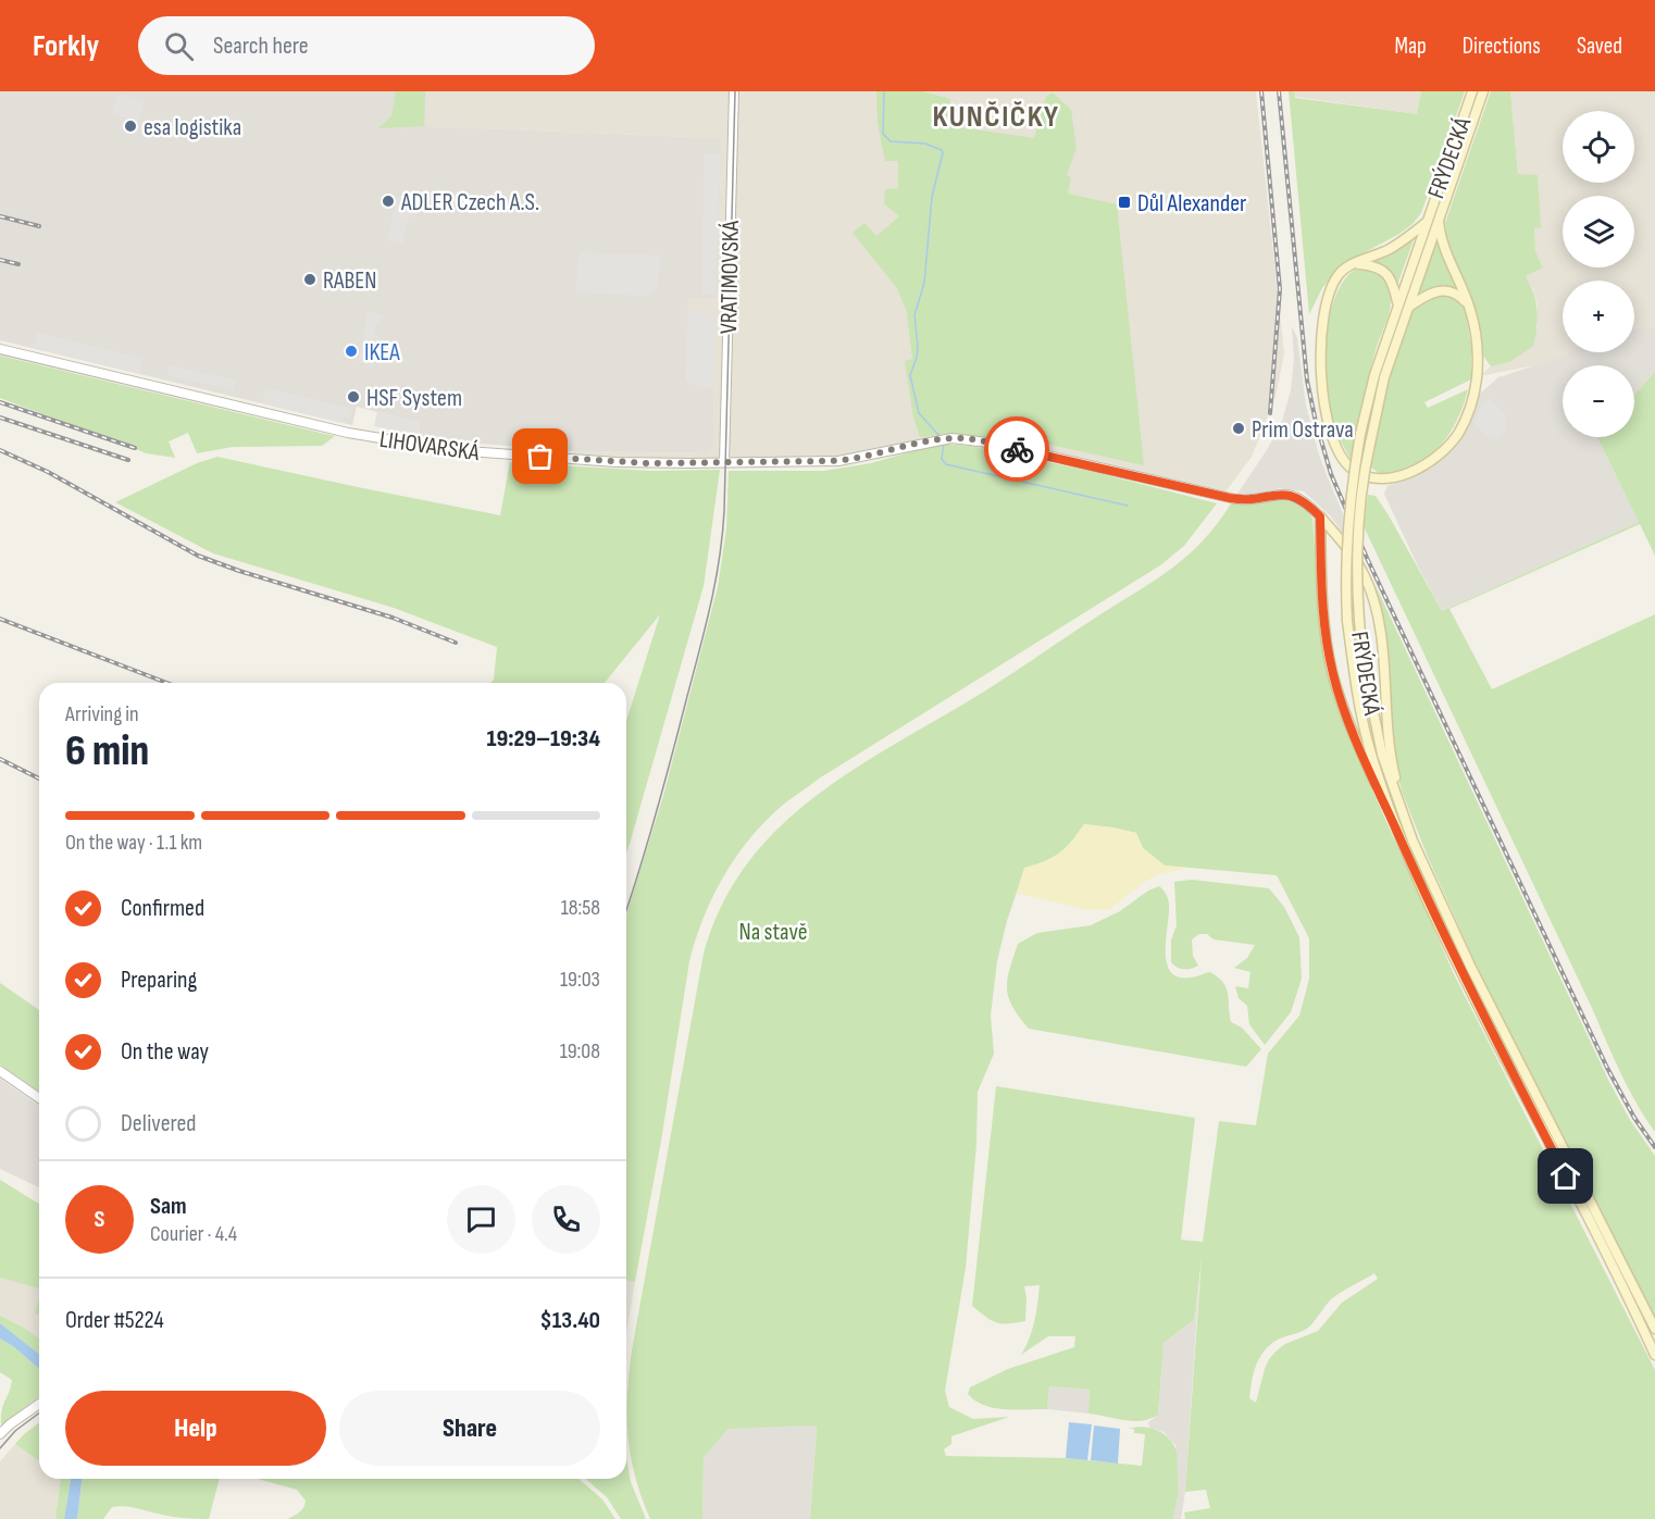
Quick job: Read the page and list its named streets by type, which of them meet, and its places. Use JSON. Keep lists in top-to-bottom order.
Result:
{
  "streets": {
    "main road": ["FRÝDECKÁ"],
    "street": ["VRATIMOVSKÁ", "LIHOVARSKÁ"]
  },
  "crossings": [
    ["VRATIMOVSKÁ", "LIHOVARSKÁ"]
  ],
  "districts": ["KUNČIČKY"],
  "parks": ["Na stavě"],
  "places": {
    "other": [
      "esa logistika",
      "ADLER Czech A.S.",
      "RABEN",
      "IKEA",
      "HSF System",
      "Prim Ostrava"
    ],
    "transit": ["Důl Alexander"]
  },
  "page": {
    "header": "Forkly",
    "search": "Search here",
    "nav": ["Map", "Directions", "Saved"],
    "map_buttons": ["+", "−"],
    "heading": ["6 min", "Arriving in", "19:29–19:34"],
    "panel": [
      "Sam",
      "Courier · 4.4",
      "Order #5224",
      "$13.40"
    ],
    "bar": "On the way · 1.1 km",
    "list": [
      ["Confirmed", "18:58"],
      ["Preparing", "19:03"],
      ["On the way", "19:08"],
      "Delivered"
    ],
    "round": "S",
    "buttons": ["Help", "Share"]
  }
}
